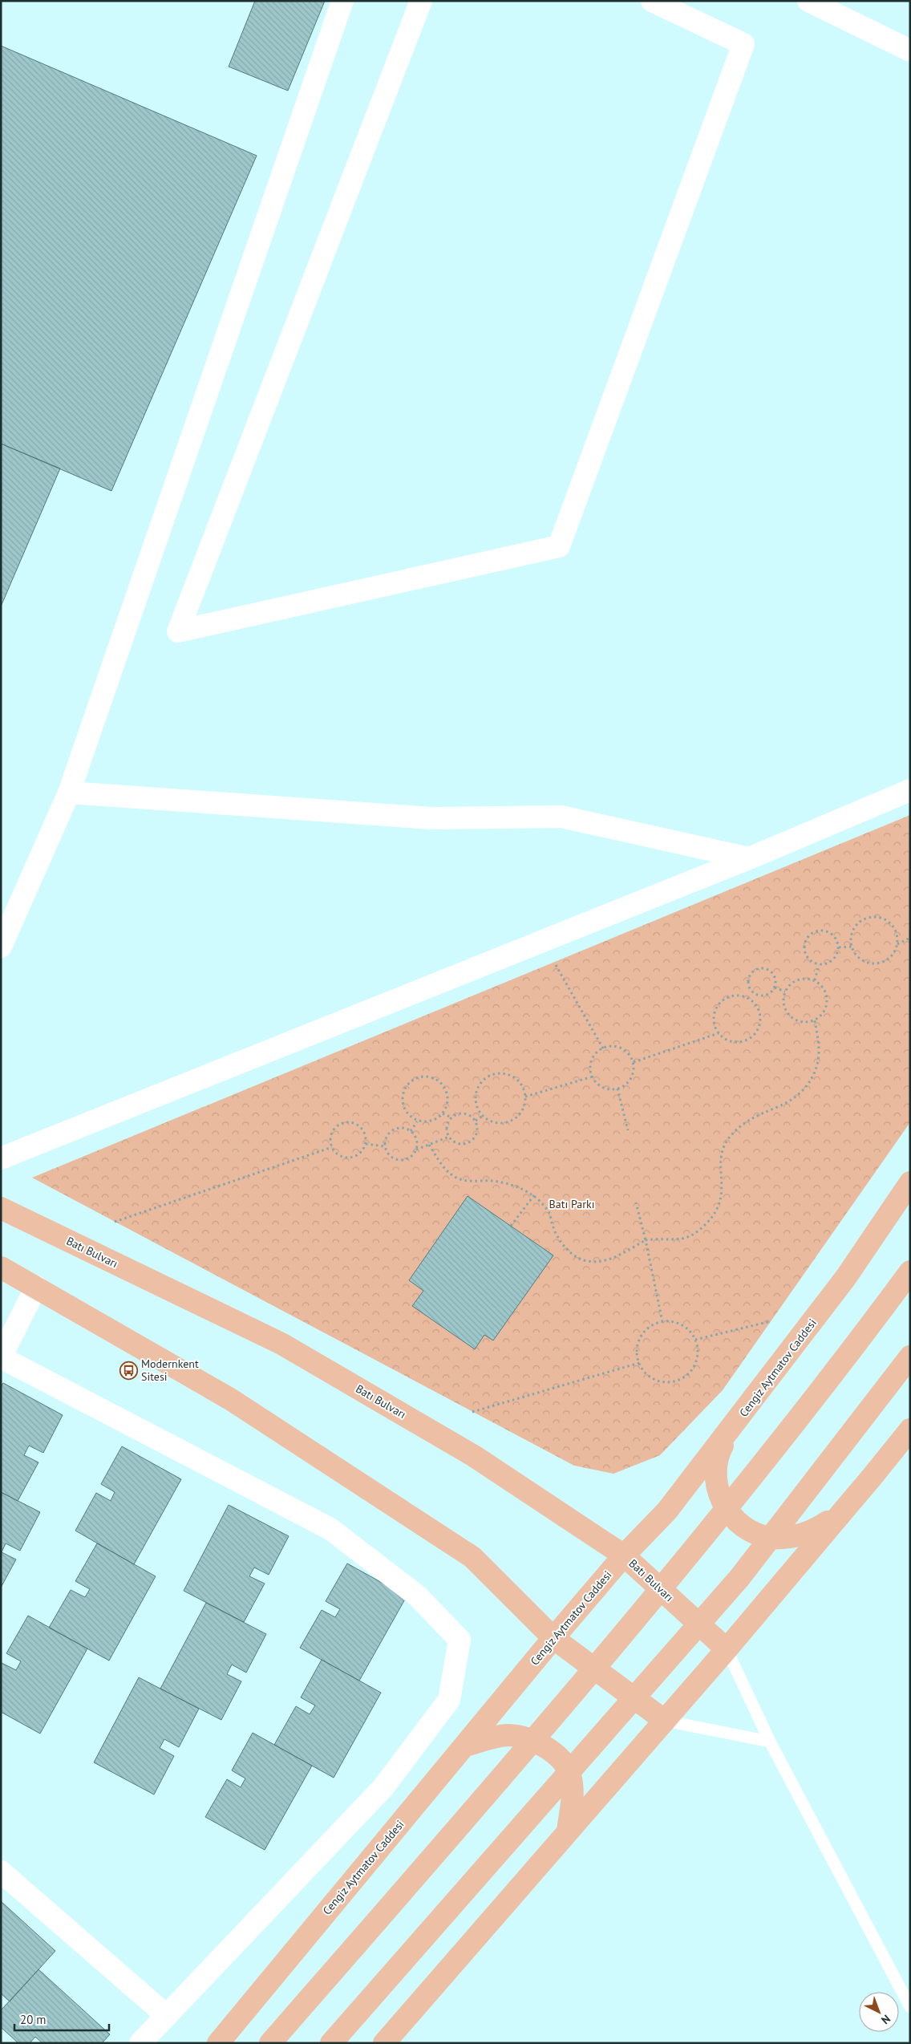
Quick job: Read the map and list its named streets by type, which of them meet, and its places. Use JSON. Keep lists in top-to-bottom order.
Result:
{
  "streets": {
    "main road": ["Batı Bulvarı", "Cengiz Aytmatov Caddesi"]
  },
  "crossings": [
    ["Batı Bulvarı", "Cengiz Aytmatov Caddesi"]
  ],
  "parks": ["Batı Parkı"],
  "places": {
    "bus stop": ["Modernkent Sitesi"]
  },
  "scale_bar": "20 m",
  "north": "bottom right"
}
